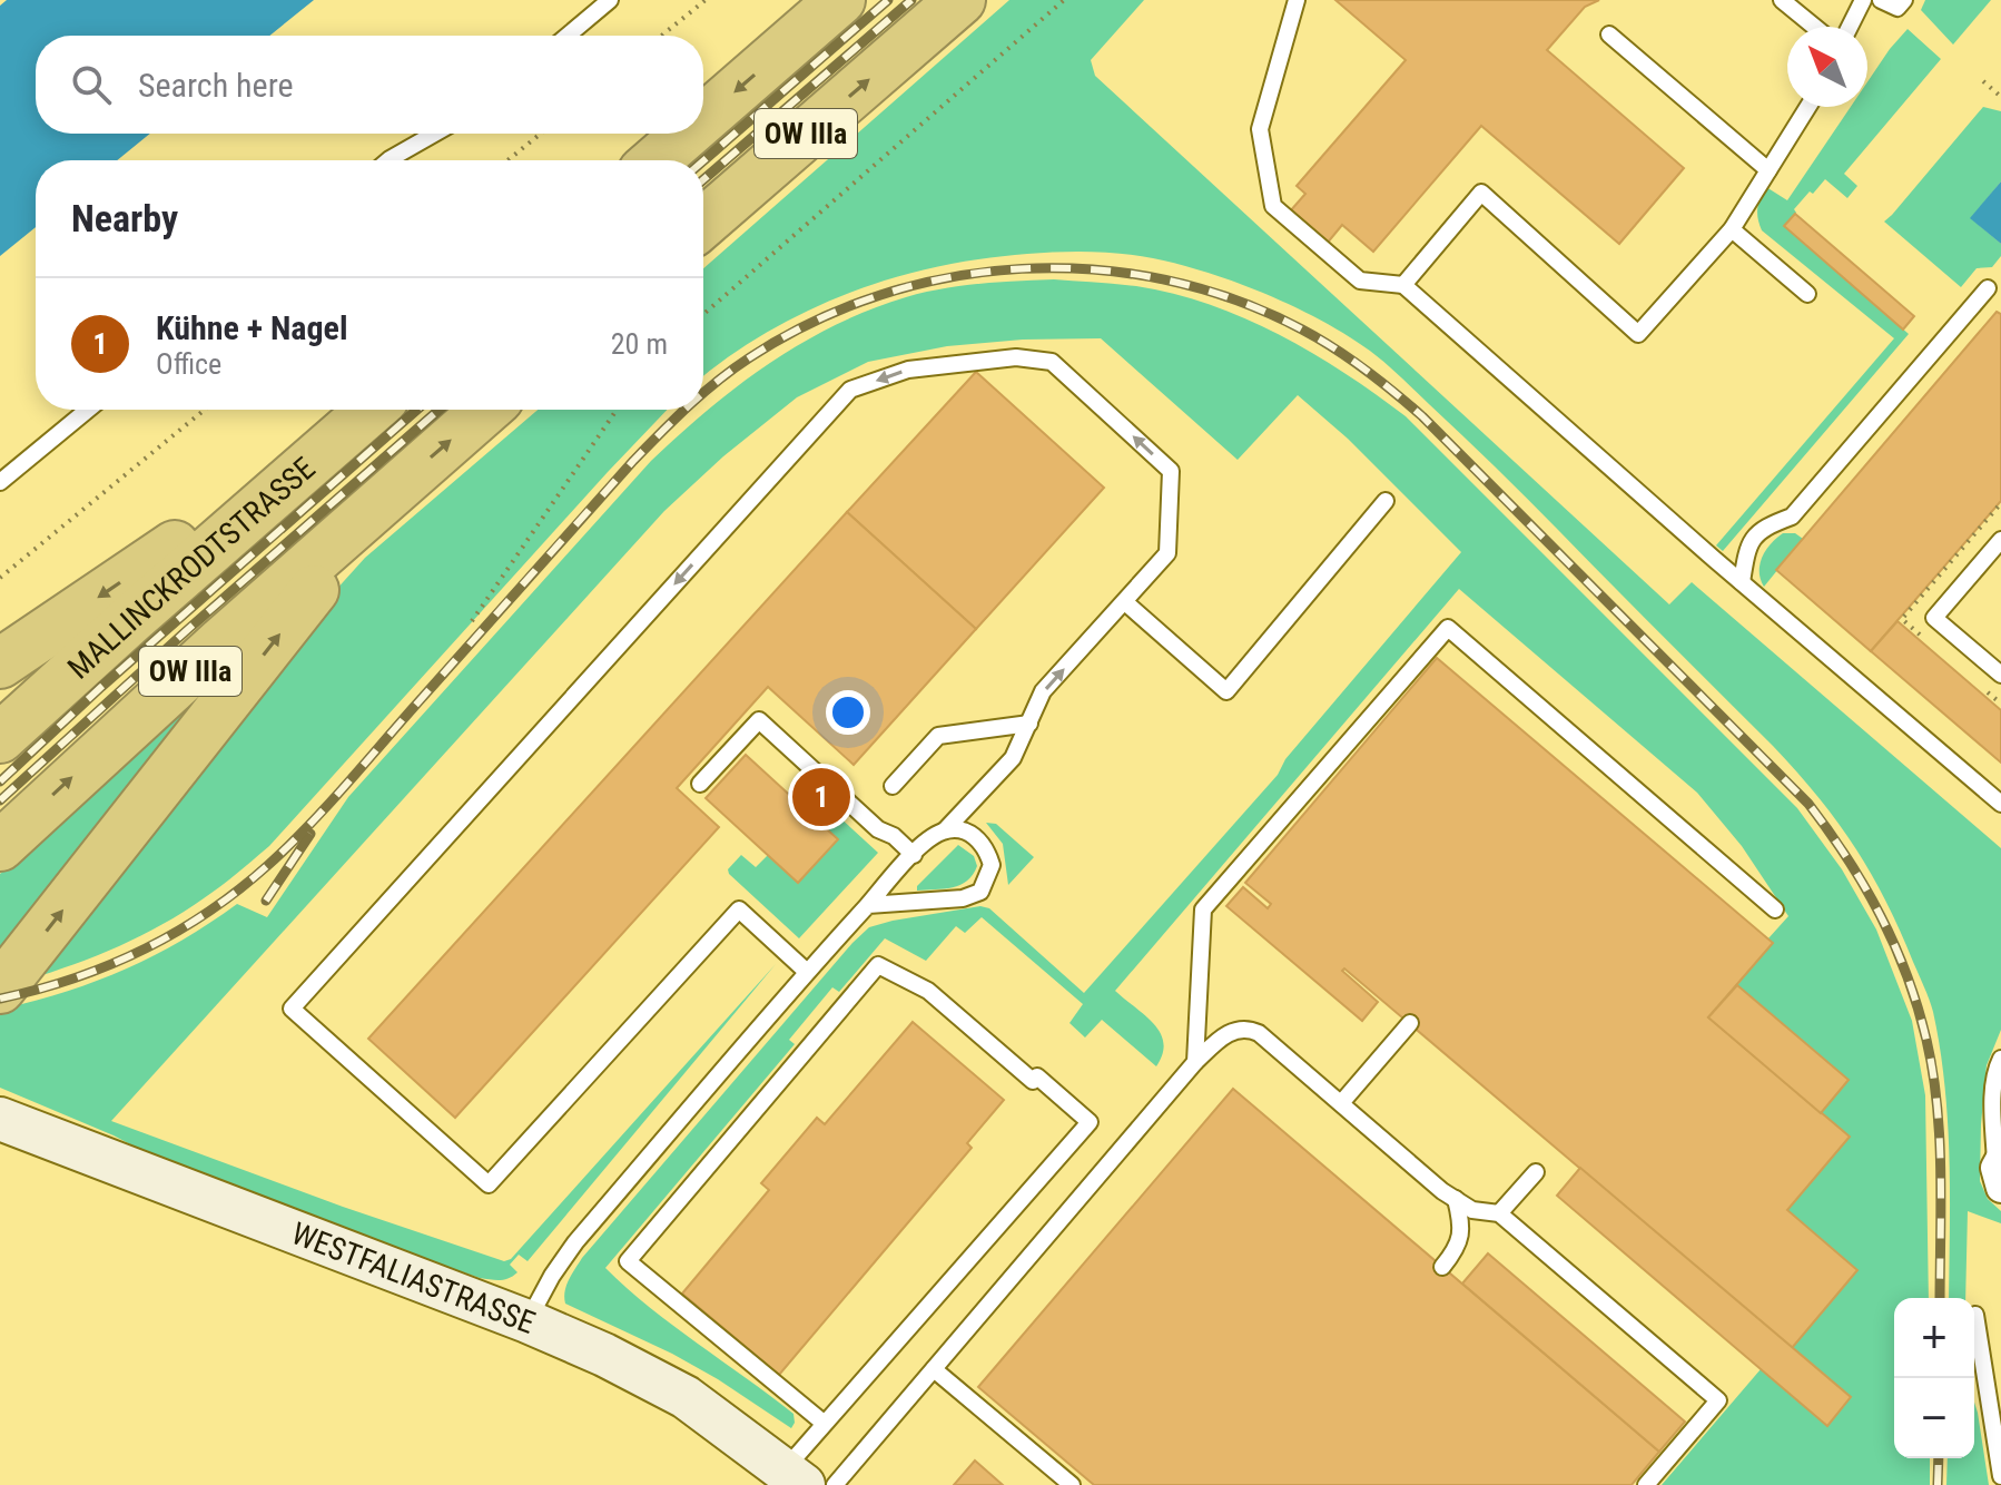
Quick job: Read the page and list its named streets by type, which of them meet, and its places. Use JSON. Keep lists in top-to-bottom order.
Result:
{
  "streets": {
    "highway": ["OW IIIa", "MALLINCKRODTSTRASSE"],
    "street": ["WESTFALIASTRASSE"]
  },
  "north": "top left",
  "page": {
    "search": "Search here",
    "heading": "Nearby",
    "list": [
      {
        "mark": "1",
        "name": "Kühne + Nagel",
        "note": "Office",
        "value": "20 m"
      }
    ],
    "pins": "1",
    "map_buttons": ["+", "−"]
  }
}
